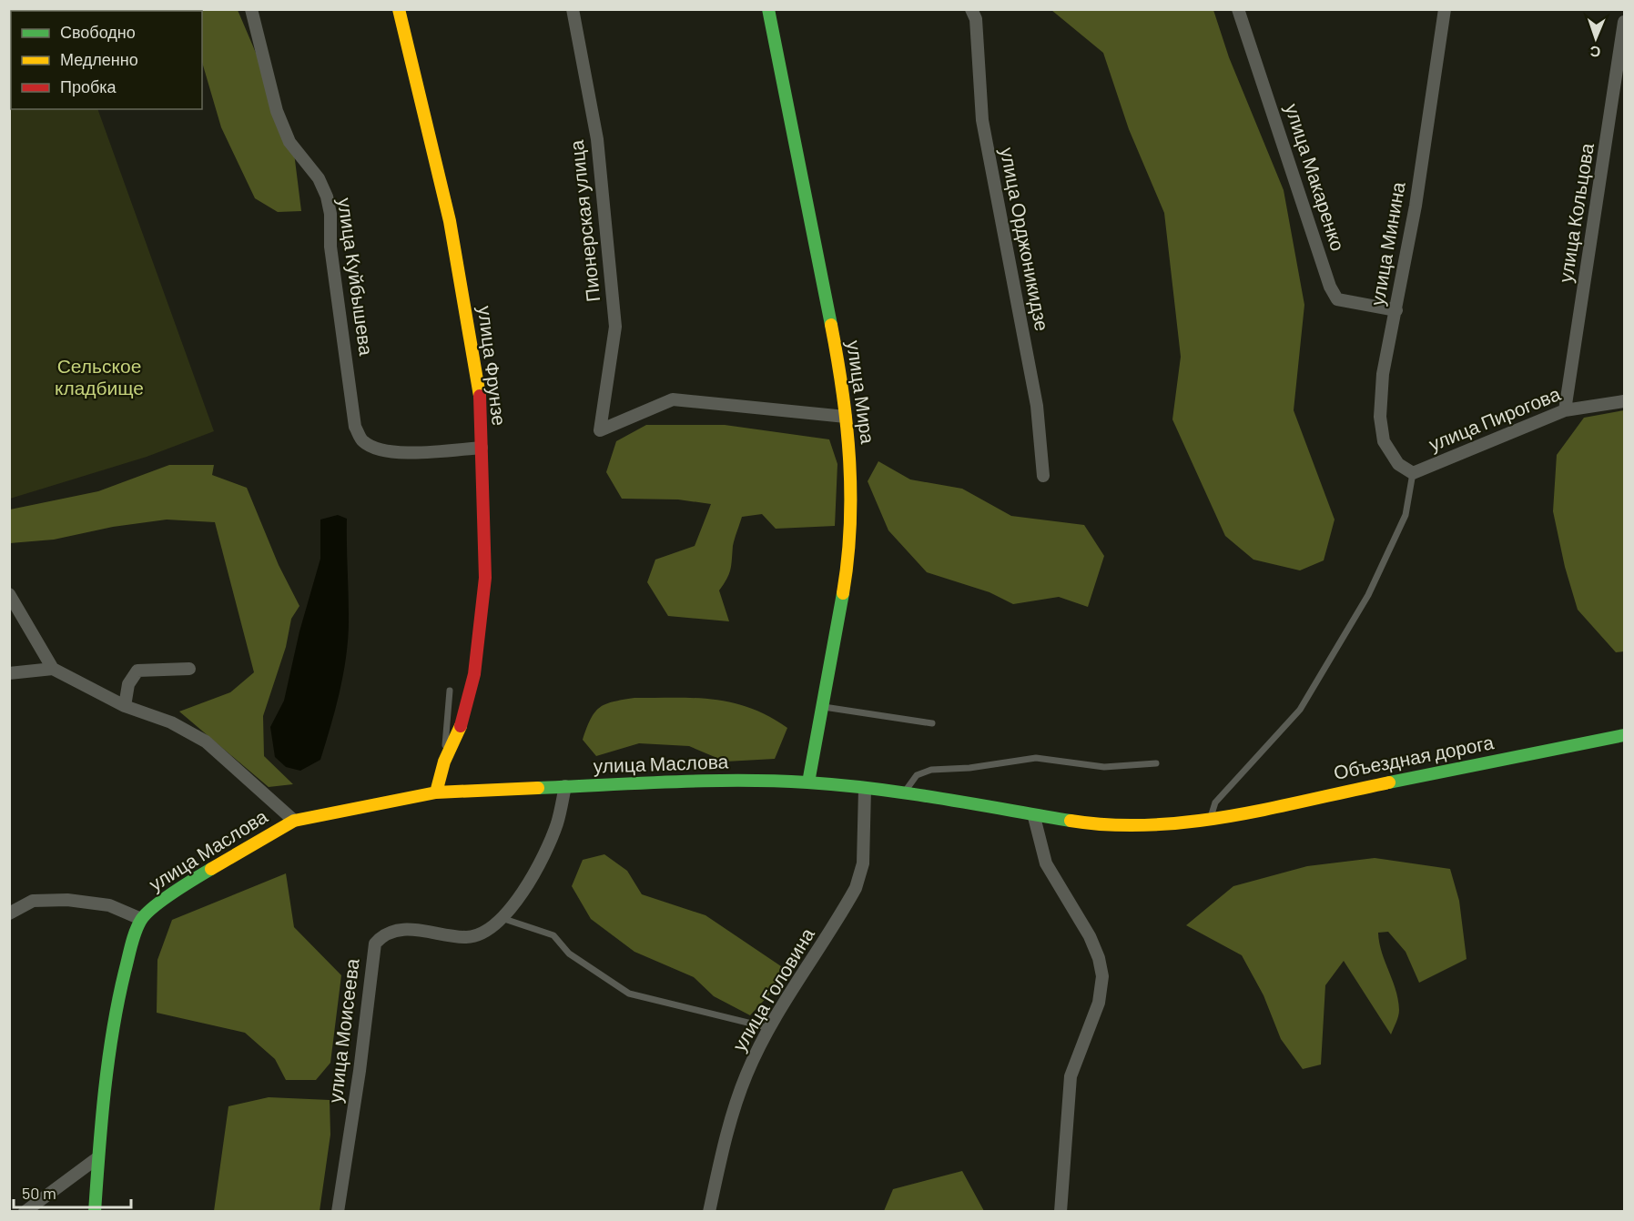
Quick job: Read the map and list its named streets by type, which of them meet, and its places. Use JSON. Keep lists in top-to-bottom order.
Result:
{
  "streets": {
    "main road": [
      "улица Фрунзе",
      "улица Мира",
      "Объездная дорога",
      "улица Маслова"
    ],
    "street": [
      "улица Макаренко",
      "улица Кольцова",
      "Пионерская улица",
      "улица Орджоникидзе",
      "улица Минина",
      "улица Куйбышева",
      "улица Пирогова",
      "улица Головина",
      "улица Моисеева"
    ]
  },
  "crossings": [
    ["улица Макаренко", "улица Минина"],
    ["улица Кольцова", "улица Пирогова"],
    ["Пионерская улица", "улица Мира"],
    ["улица Минина", "улица Пирогова"],
    ["улица Куйбышева", "улица Фрунзе"],
    ["улица Фрунзе", "улица Маслова"],
    ["улица Мира", "улица Маслова"],
    ["Объездная дорога", "улица Маслова"],
    ["улица Маслова", "улица Головина"],
    ["улица Маслова", "улица Моисеева"]
  ],
  "parks": ["Сельское кладбище"],
  "legend": ["Свободно", "Медленно", "Пробка"],
  "scale_bar": "50 m",
  "north": "bottom"
}
